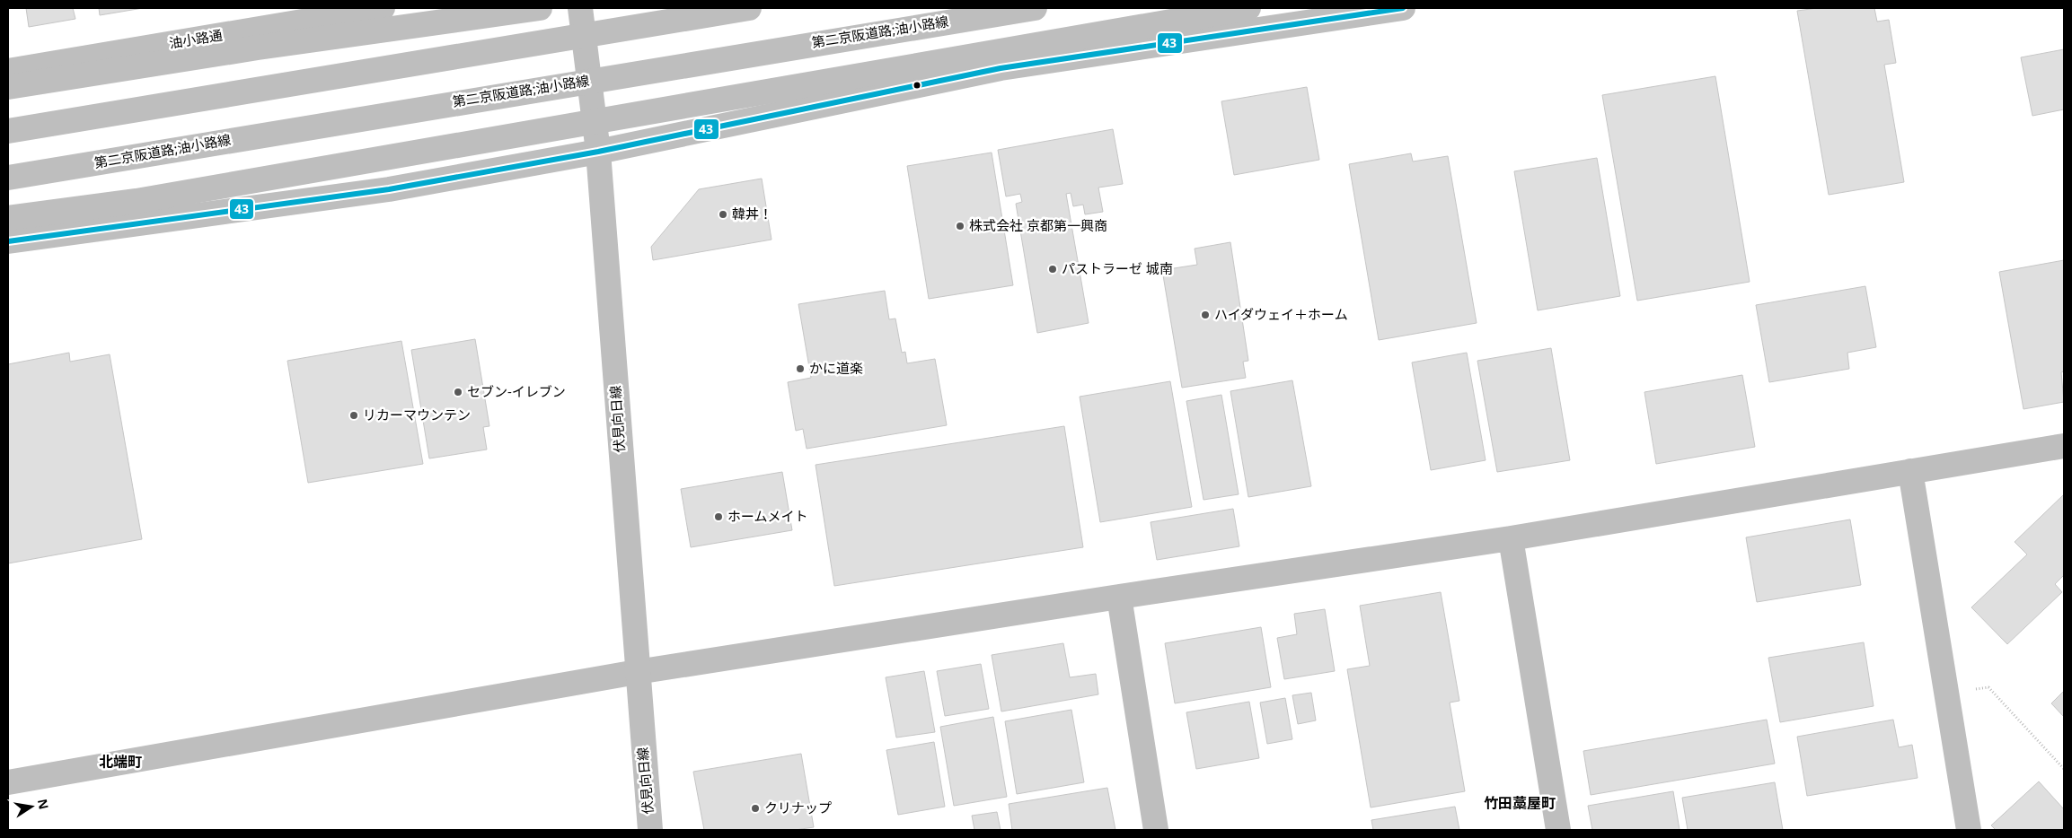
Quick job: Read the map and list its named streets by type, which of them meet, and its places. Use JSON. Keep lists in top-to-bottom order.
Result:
{
  "streets": {
    "main road": ["第二京阪道路;油小路線", "油小路通", "伏見向日線"]
  },
  "districts": ["北端町", "竹田藁屋町"],
  "places": [
    "韓丼！",
    "株式会社 京都第一興商",
    "パストラーゼ 城南",
    "ハイダウェイ＋ホーム",
    "かに道楽",
    "セブン-イレブン",
    "リカーマウンテン",
    "ホームメイト",
    "クリナップ"
  ],
  "lines": ["transit line 43"],
  "north": "right"
}
